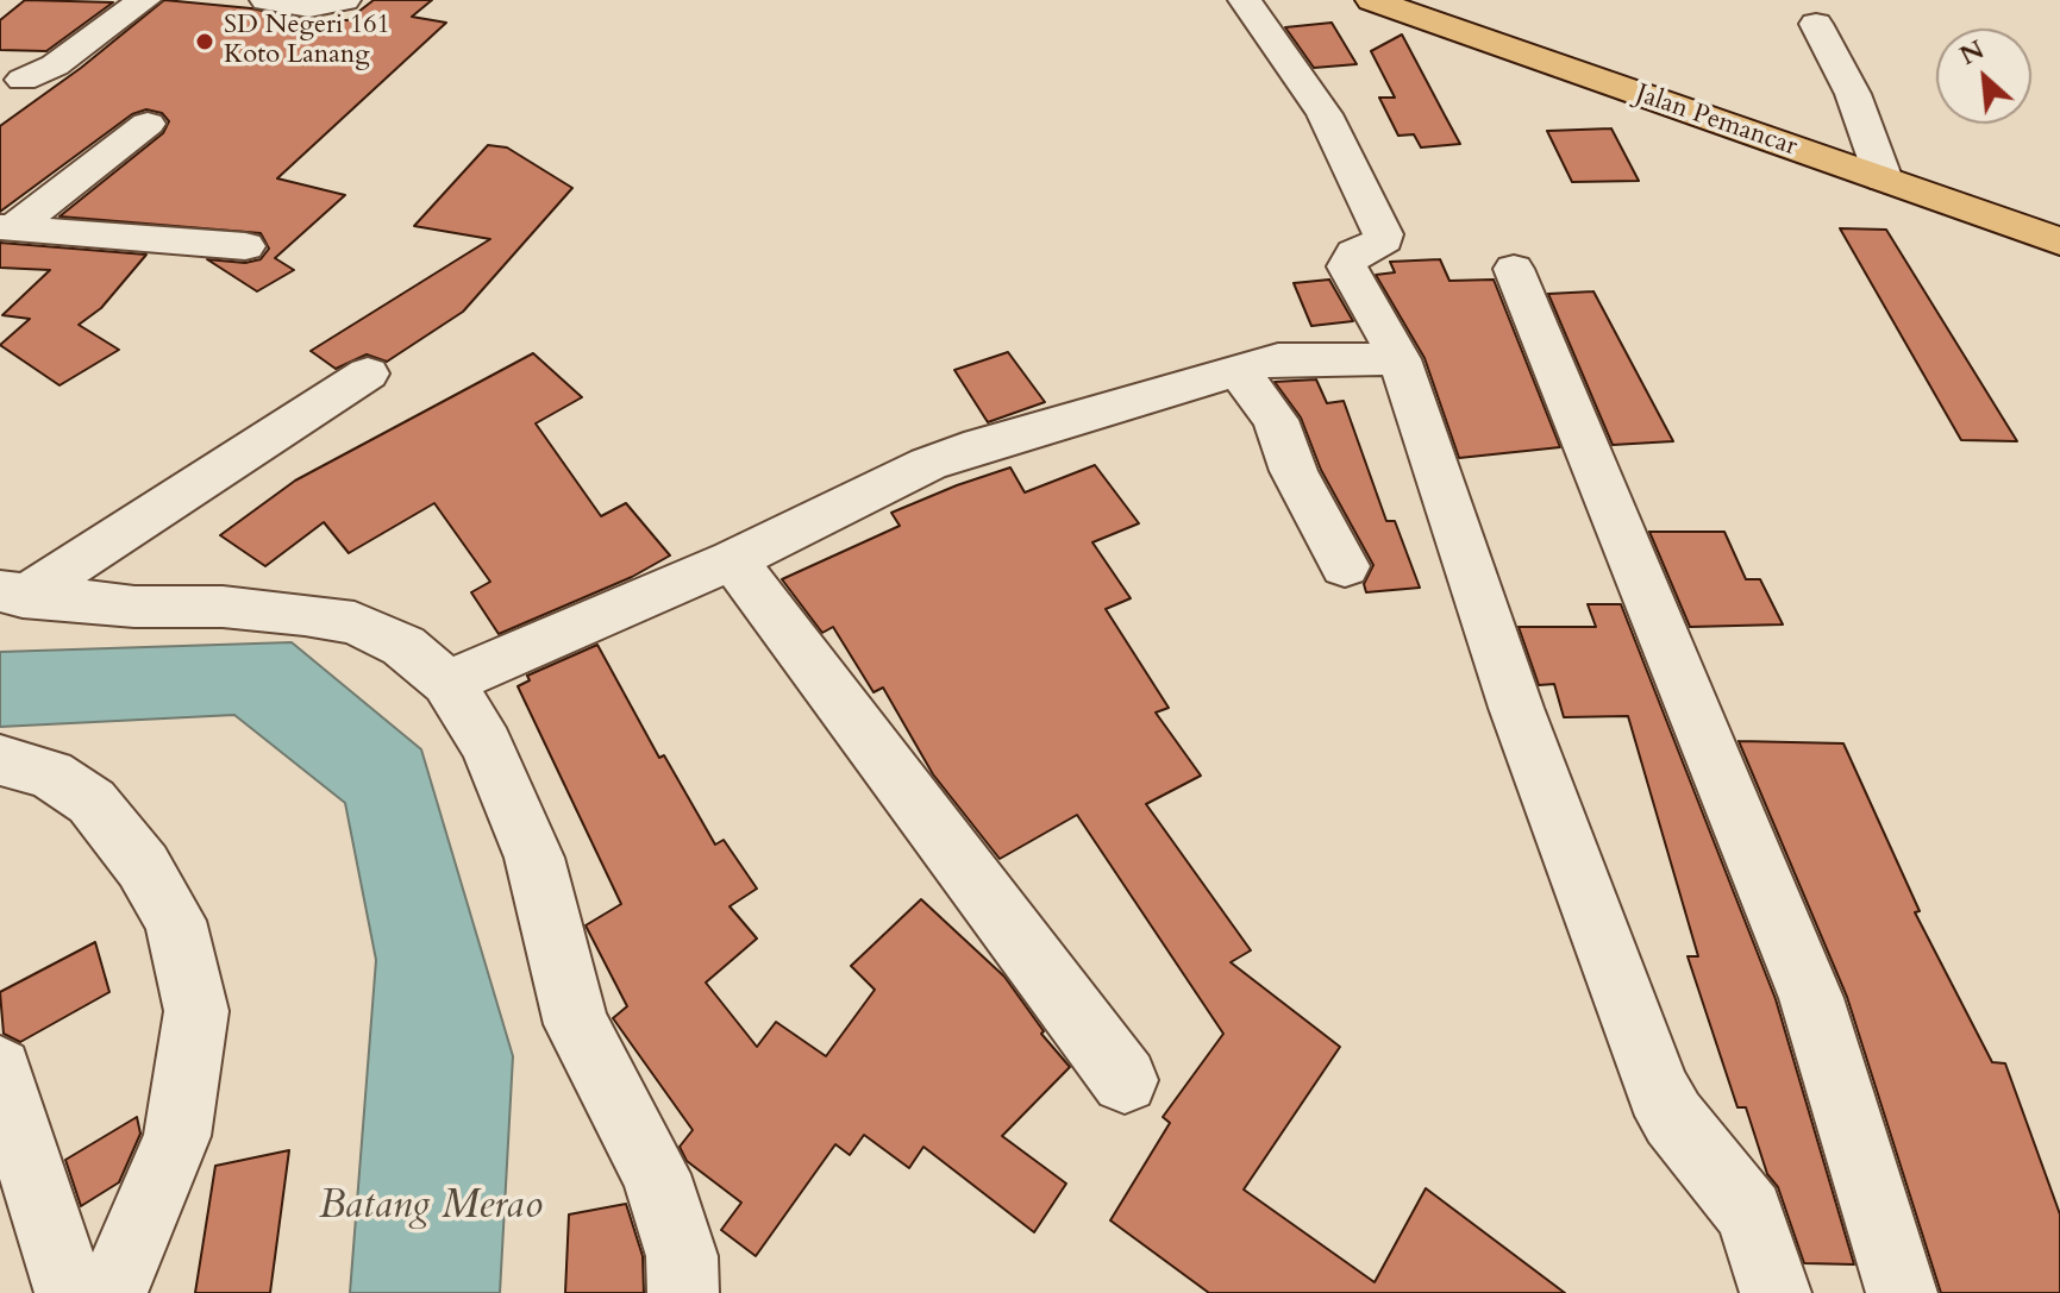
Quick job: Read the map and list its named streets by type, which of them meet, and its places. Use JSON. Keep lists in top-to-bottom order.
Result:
{
  "streets": {
    "main road": ["Jalan Pemancar"]
  },
  "water": ["Batang Merao"],
  "places": ["SD Negeri 161 Koto Lanang"],
  "north": "top left"
}
